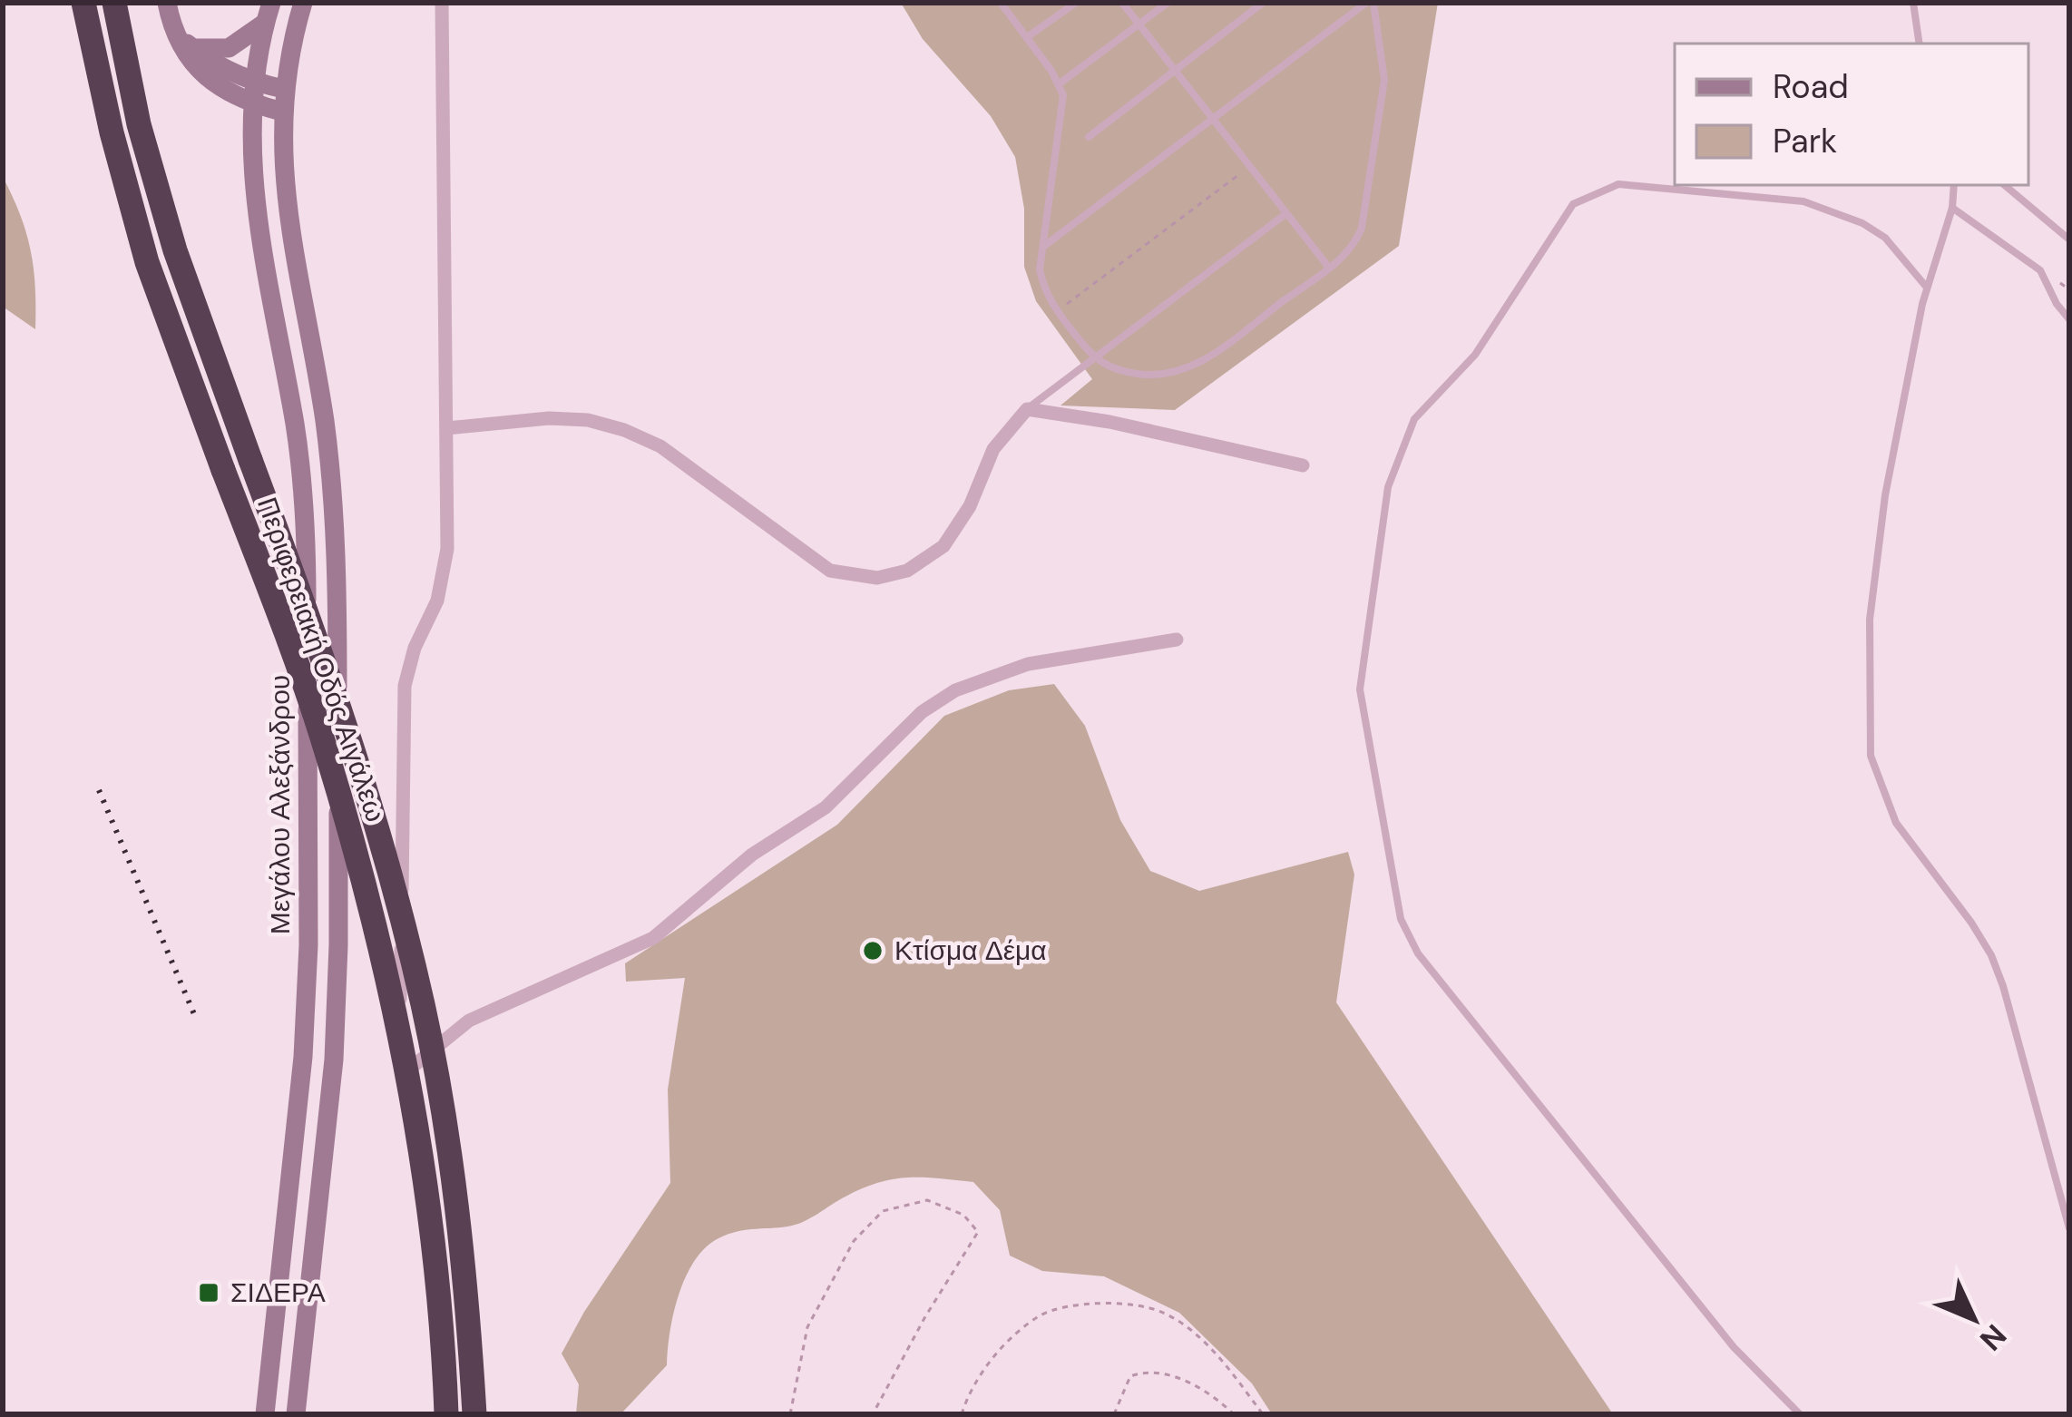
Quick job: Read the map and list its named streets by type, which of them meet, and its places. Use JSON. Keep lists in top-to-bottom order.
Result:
{
  "streets": {
    "highway": ["Περιφερειακή Οδός Αιγάλεω"],
    "main road": ["Μεγάλου Αλεξάνδρου"]
  },
  "places": {
    "other": ["Κτίσμα Δέμα"],
    "transit": ["ΣΙΔΕΡΑ"]
  },
  "legend": ["Road", "Park"],
  "north": "bottom right"
}
